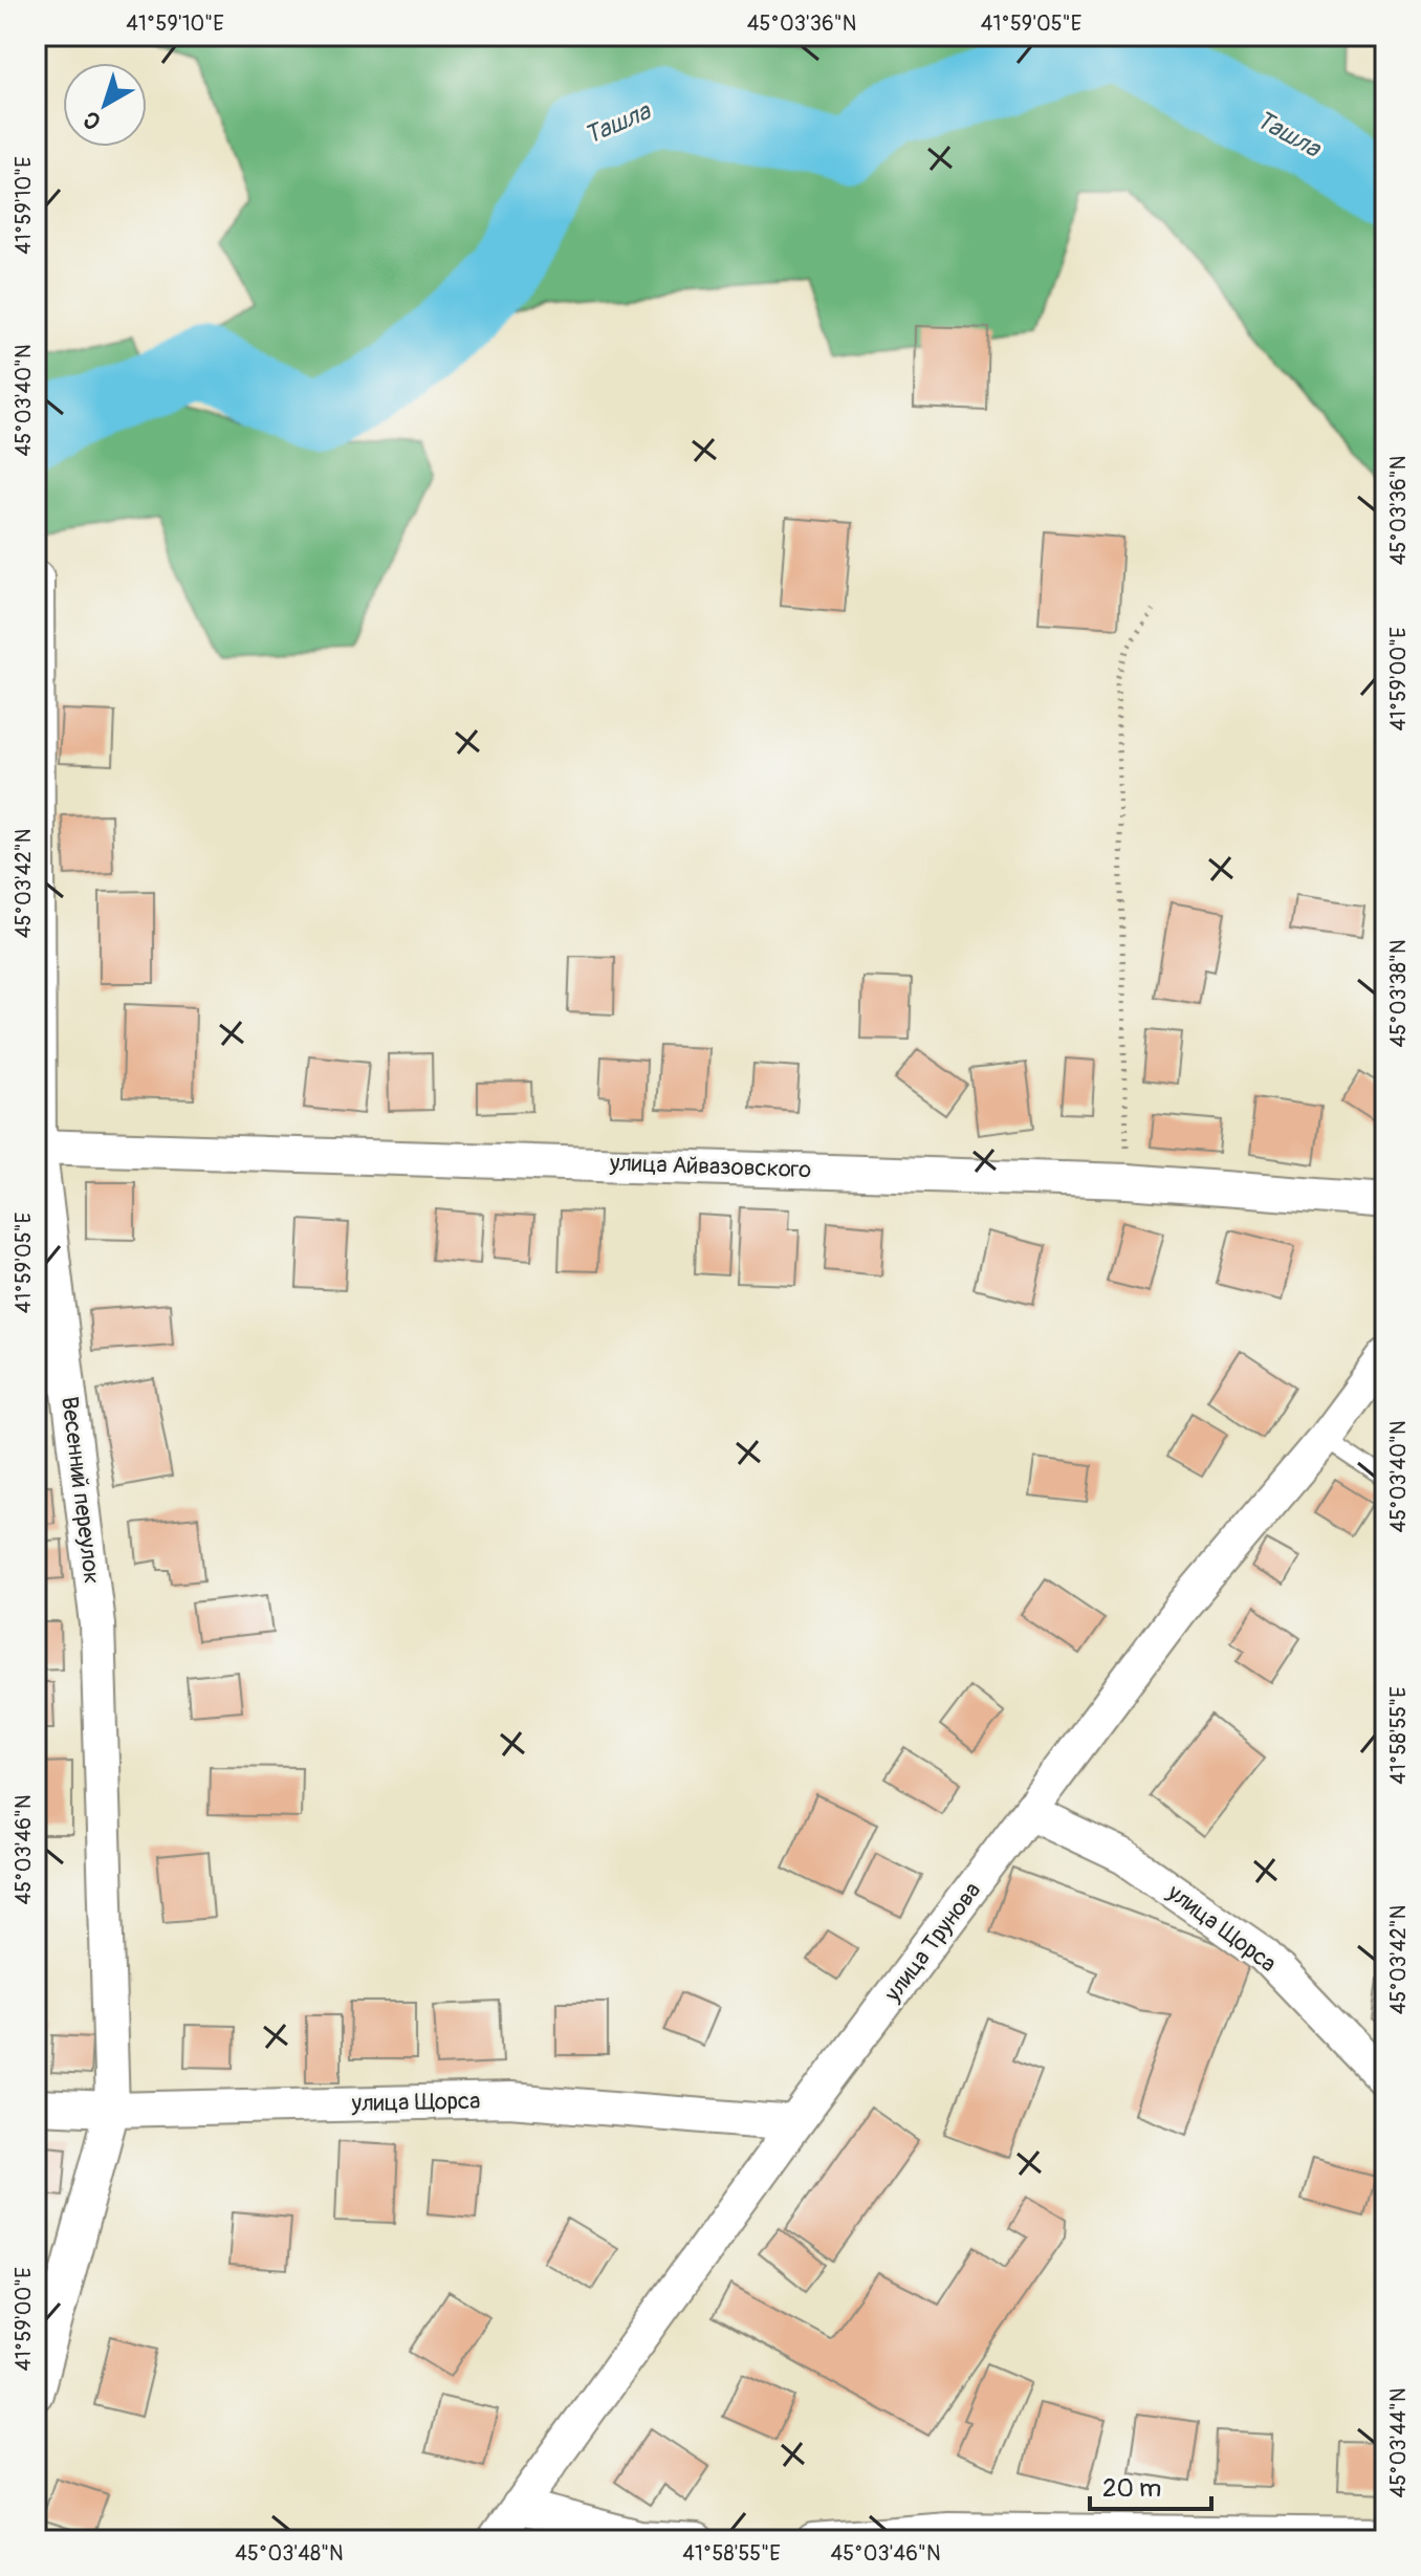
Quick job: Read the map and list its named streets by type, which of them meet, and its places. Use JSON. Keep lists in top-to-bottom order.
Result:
{
  "streets": {
    "street": [
      "улица Айвазовского",
      "Весенний переулок",
      "улица Щорса",
      "улица Трунова"
    ]
  },
  "crossings": [
    ["улица Айвазовского", "Весенний переулок"],
    ["Весенний переулок", "улица Щорса"],
    ["улица Щорса", "улица Трунова"]
  ],
  "water": ["Ташла"],
  "scale_bar": "20 m",
  "north": "bottom left",
  "coordinates": [
    "41°59'10\"E",
    "45°03'36\"N",
    "41°59'05\"E",
    "45°03'40\"N",
    "41°59'00\"E",
    "45°03'42\"N",
    "45°03'38\"N",
    "41°58'55\"E",
    "45°03'46\"N",
    "45°03'44\"N",
    "45°03'48\"N"
  ]
}
